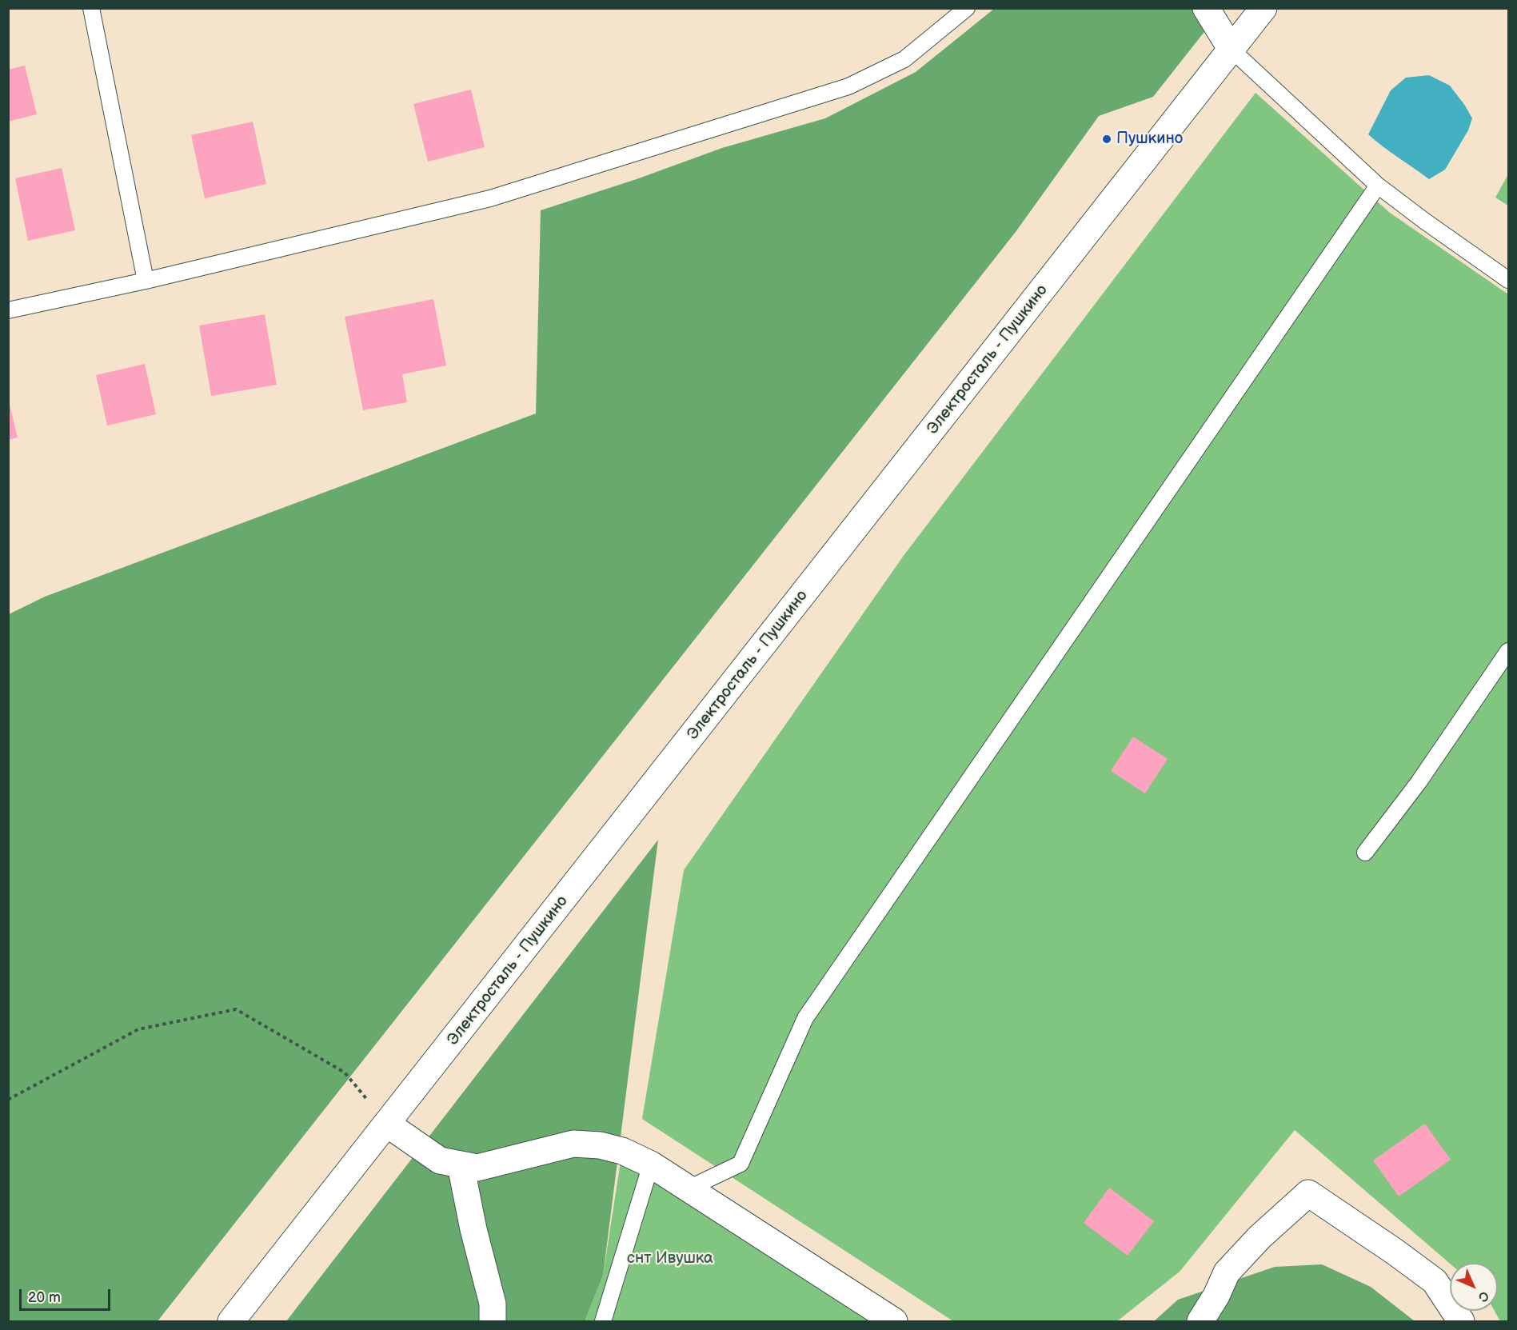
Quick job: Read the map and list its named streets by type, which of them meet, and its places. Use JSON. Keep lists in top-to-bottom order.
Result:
{
  "streets": {
    "street": ["Электросталь - Пушкино"]
  },
  "parks": ["снт Ивушка"],
  "places": ["Пушкино"],
  "scale_bar": "20 m",
  "north": "bottom right"
}
